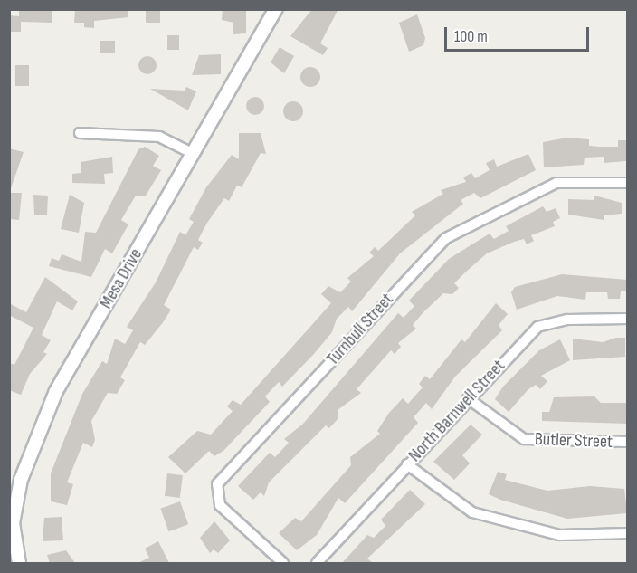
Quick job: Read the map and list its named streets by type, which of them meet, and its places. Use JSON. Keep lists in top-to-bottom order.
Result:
{
  "streets": {
    "main road": ["Mesa Drive"],
    "street": ["Turnbull Street", "North Barnwell Street", "Butler Street"]
  },
  "crossings": [
    ["North Barnwell Street", "Butler Street"]
  ],
  "scale_bar": "100 m"
}
